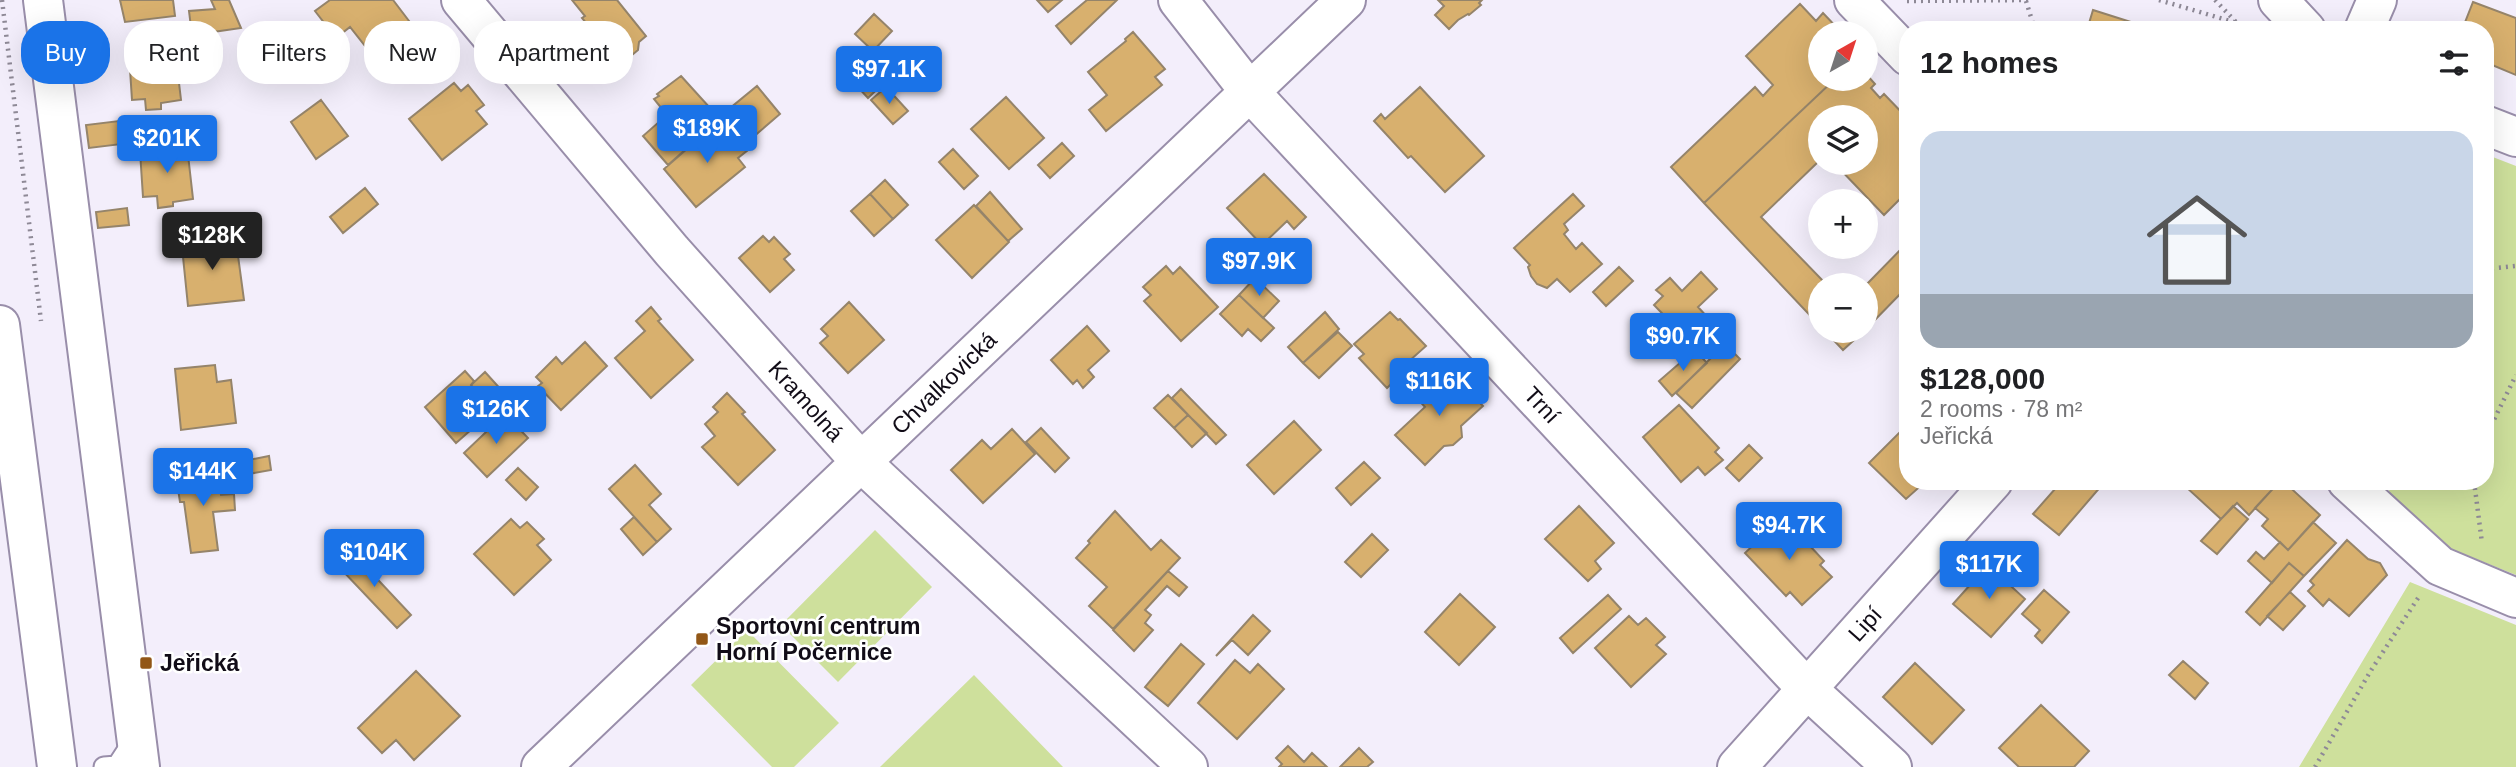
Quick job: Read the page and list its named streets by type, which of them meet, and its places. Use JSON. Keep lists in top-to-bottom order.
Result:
{
  "streets": {
    "street": [
      "Chvalkovická",
      "Kramolná",
      "Trní",
      "Lipí"
    ]
  },
  "crossings": [
    ["Chvalkovická", "Kramolná"],
    ["Chvalkovická", "Trní"],
    ["Trní", "Lipí"]
  ],
  "places": {
    "transit": ["Sportovní centrum Horní Počernice", "Jeřická"]
  },
  "north": "top right",
  "page": {
    "map_buttons": ["+", "−"],
    "chip": [
      "Buy",
      "Rent",
      "Filters",
      "New",
      "Apartment"
    ],
    "heading": "12 homes",
    "price": [
      "$97.1K",
      "$189K",
      "$201K",
      "$128K",
      "$97.9K",
      "$90.7K",
      "$116K",
      "$126K",
      "$144K",
      "$94.7K",
      "$104K",
      "$117K"
    ],
    "list": [
      {
        "name": "$128,000",
        "note": "2 rooms · 78 m² · Jeřická"
      }
    ]
  }
}
